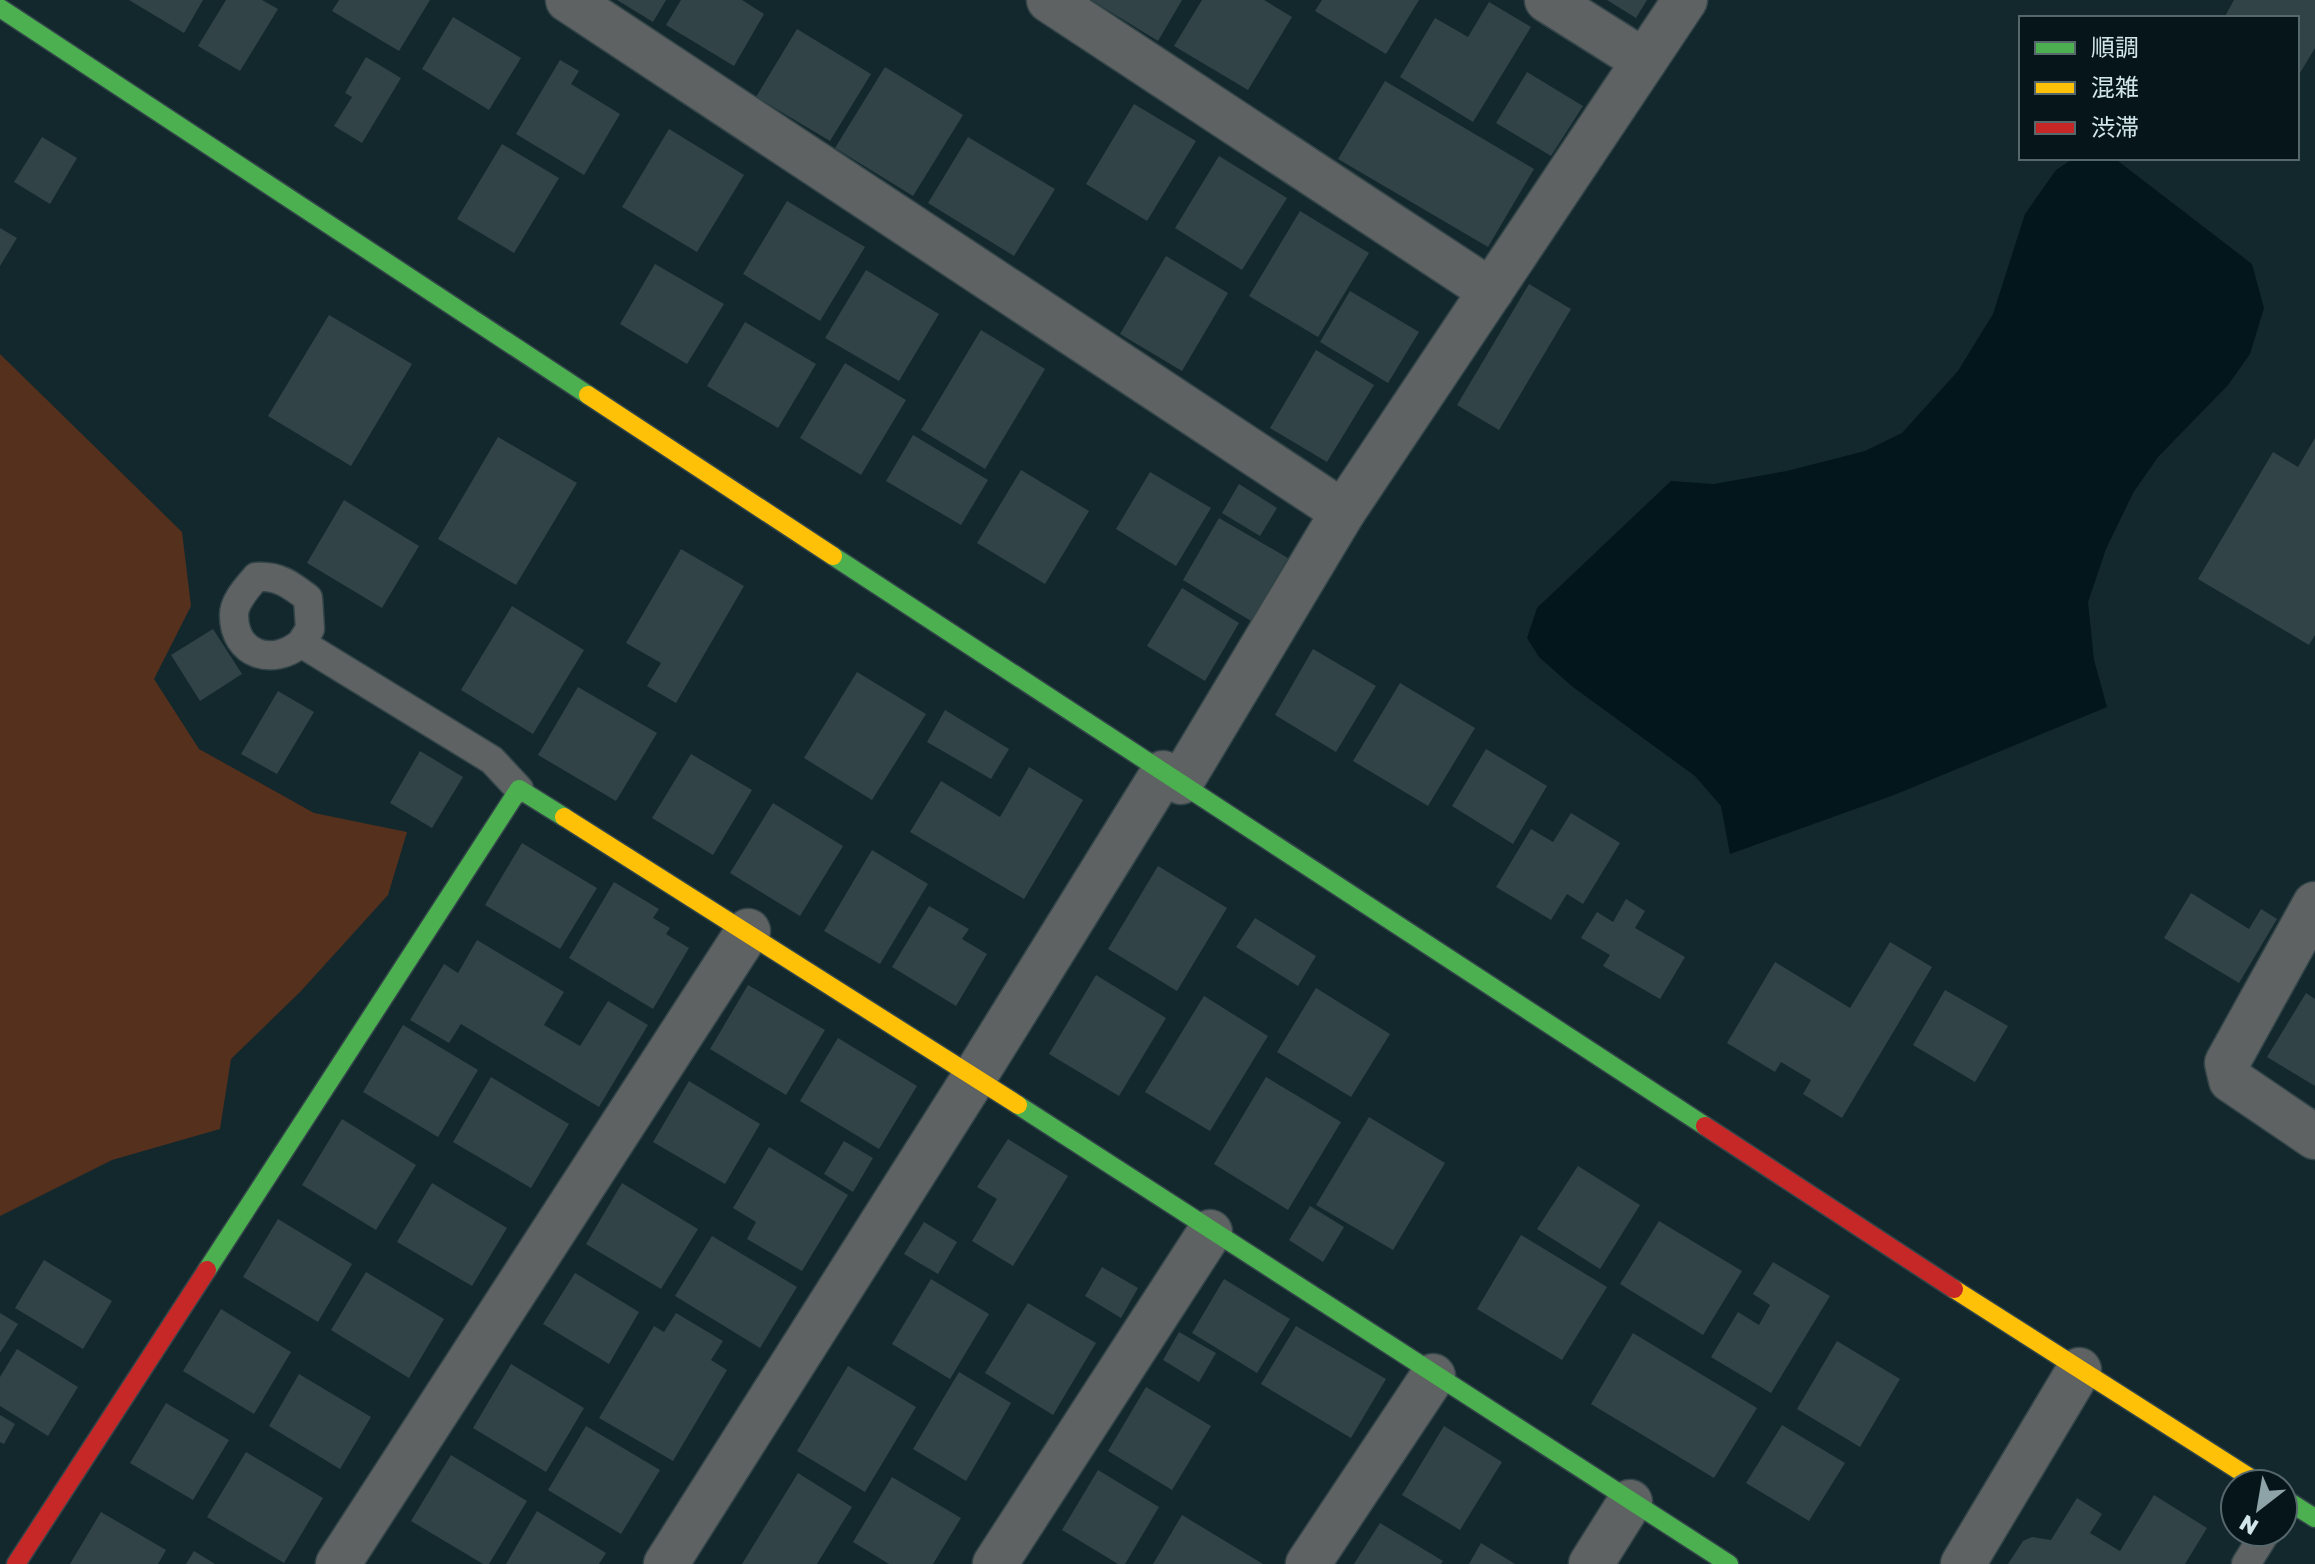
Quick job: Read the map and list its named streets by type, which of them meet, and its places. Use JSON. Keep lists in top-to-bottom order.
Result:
{
  "legend": ["順調", "混雑", "渋滞"],
  "north": "bottom left"
}
